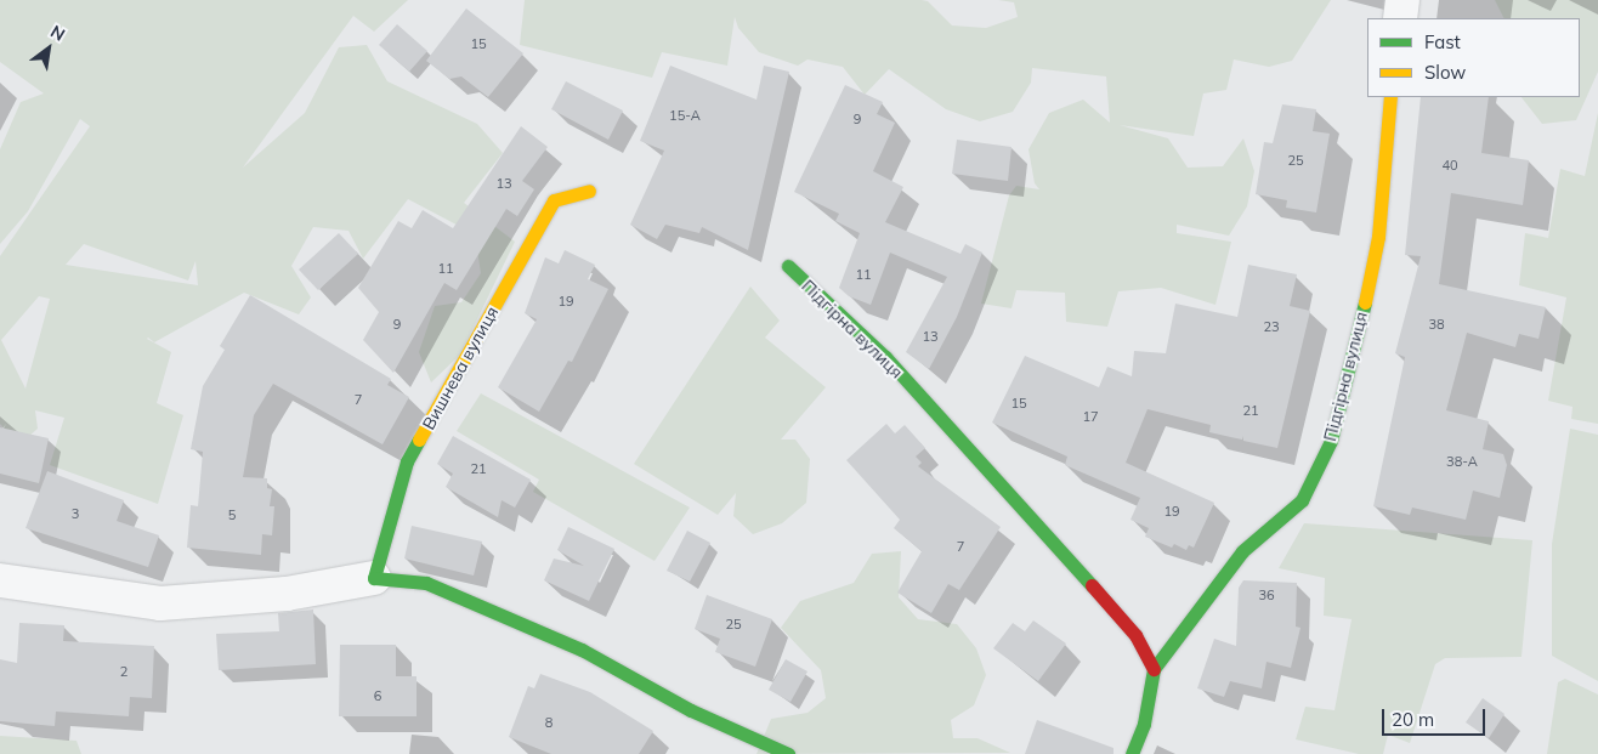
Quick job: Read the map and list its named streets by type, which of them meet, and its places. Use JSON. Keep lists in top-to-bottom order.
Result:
{
  "streets": {
    "street": ["Підгірна вулиця", "Вишнева вулиця"]
  },
  "house_numbers": [
    "15",
    "15-А",
    "9",
    "25",
    "40",
    "13",
    "11",
    "11",
    "19",
    "9",
    "38",
    "23",
    "13",
    "7",
    "15",
    "21",
    "17",
    "38-А",
    "21",
    "19",
    "3",
    "5",
    "7",
    "36",
    "25",
    "2",
    "6",
    "8"
  ],
  "legend": ["Fast", "Slow"],
  "scale_bar": "20 m",
  "north": "top right"
}
